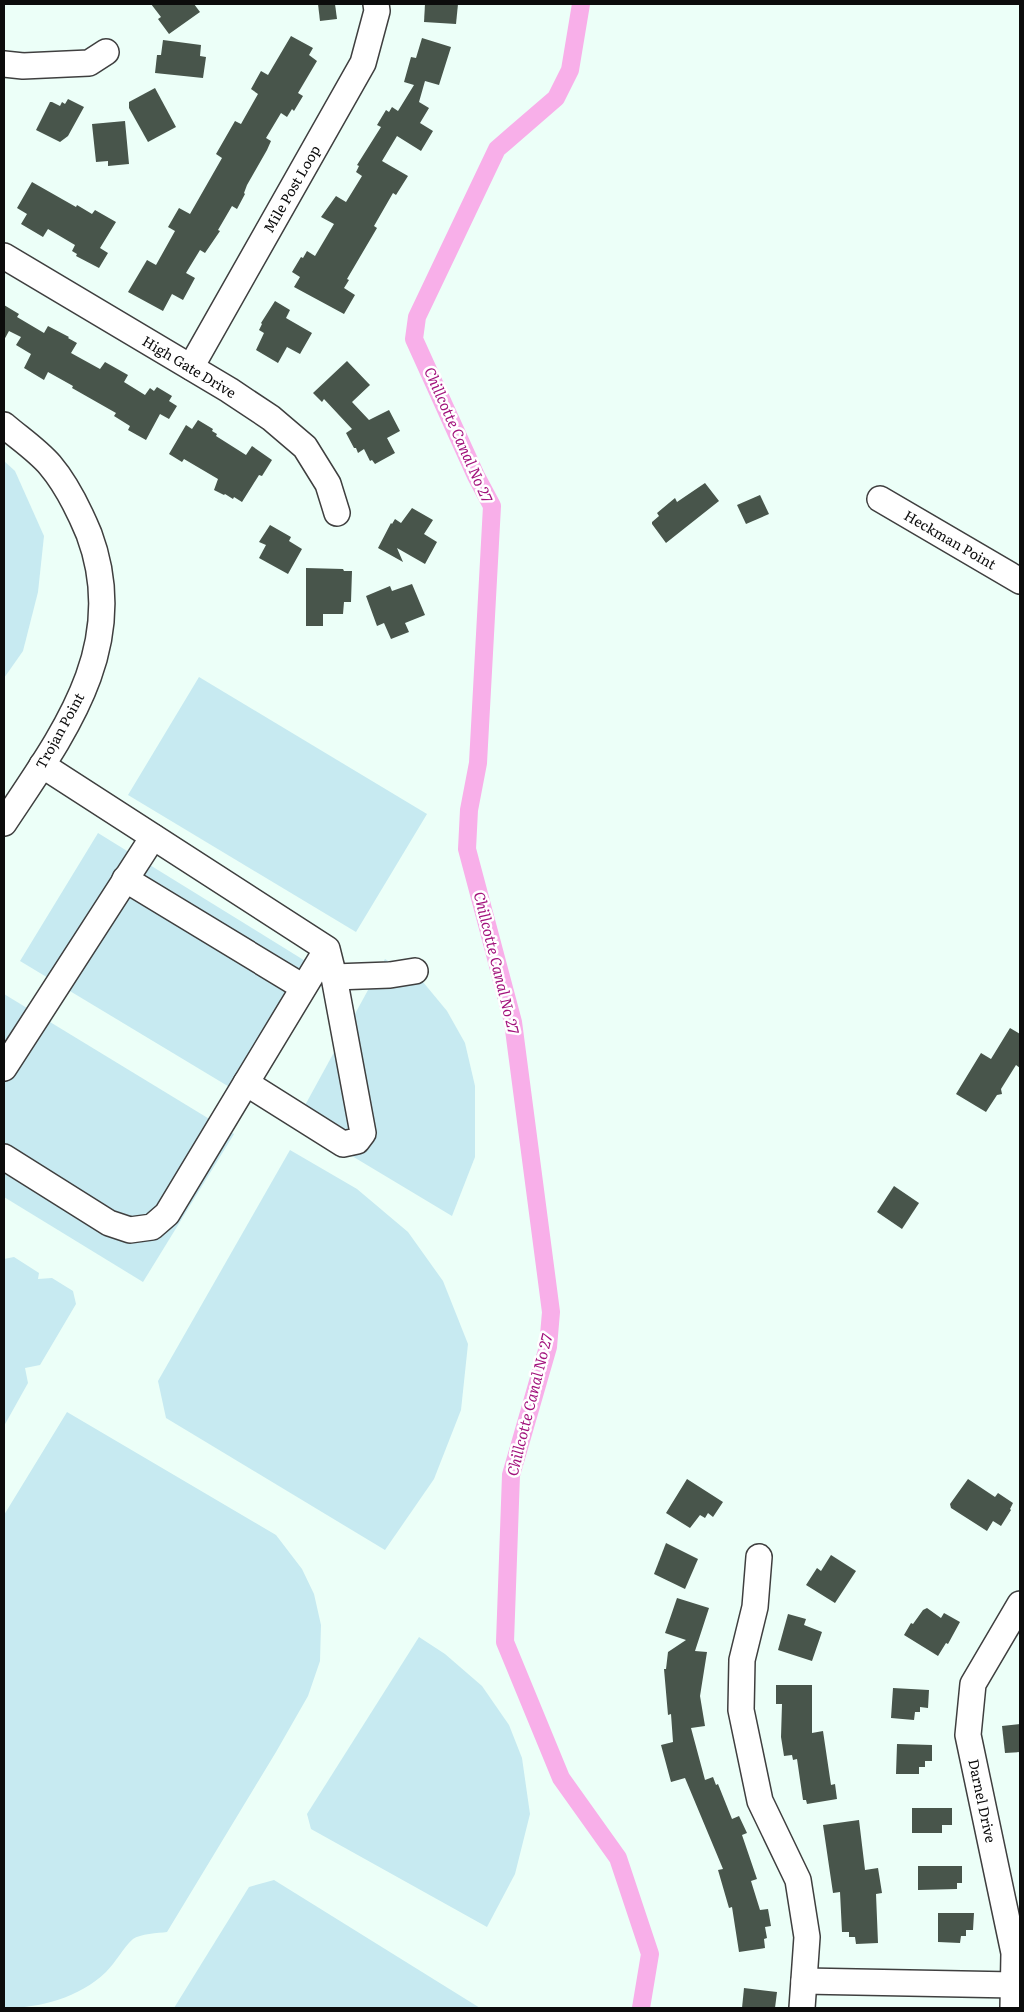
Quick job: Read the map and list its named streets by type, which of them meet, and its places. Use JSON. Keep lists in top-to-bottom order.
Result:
{
  "streets": {
    "street": [
      "Mile Post Loop",
      "High Gate Drive",
      "Heckman Point",
      "Trojan Point",
      "Darnel Drive"
    ]
  },
  "crossings": [
    ["Mile Post Loop", "High Gate Drive"]
  ],
  "water": ["Chillcotte Canal No 27"]
}
